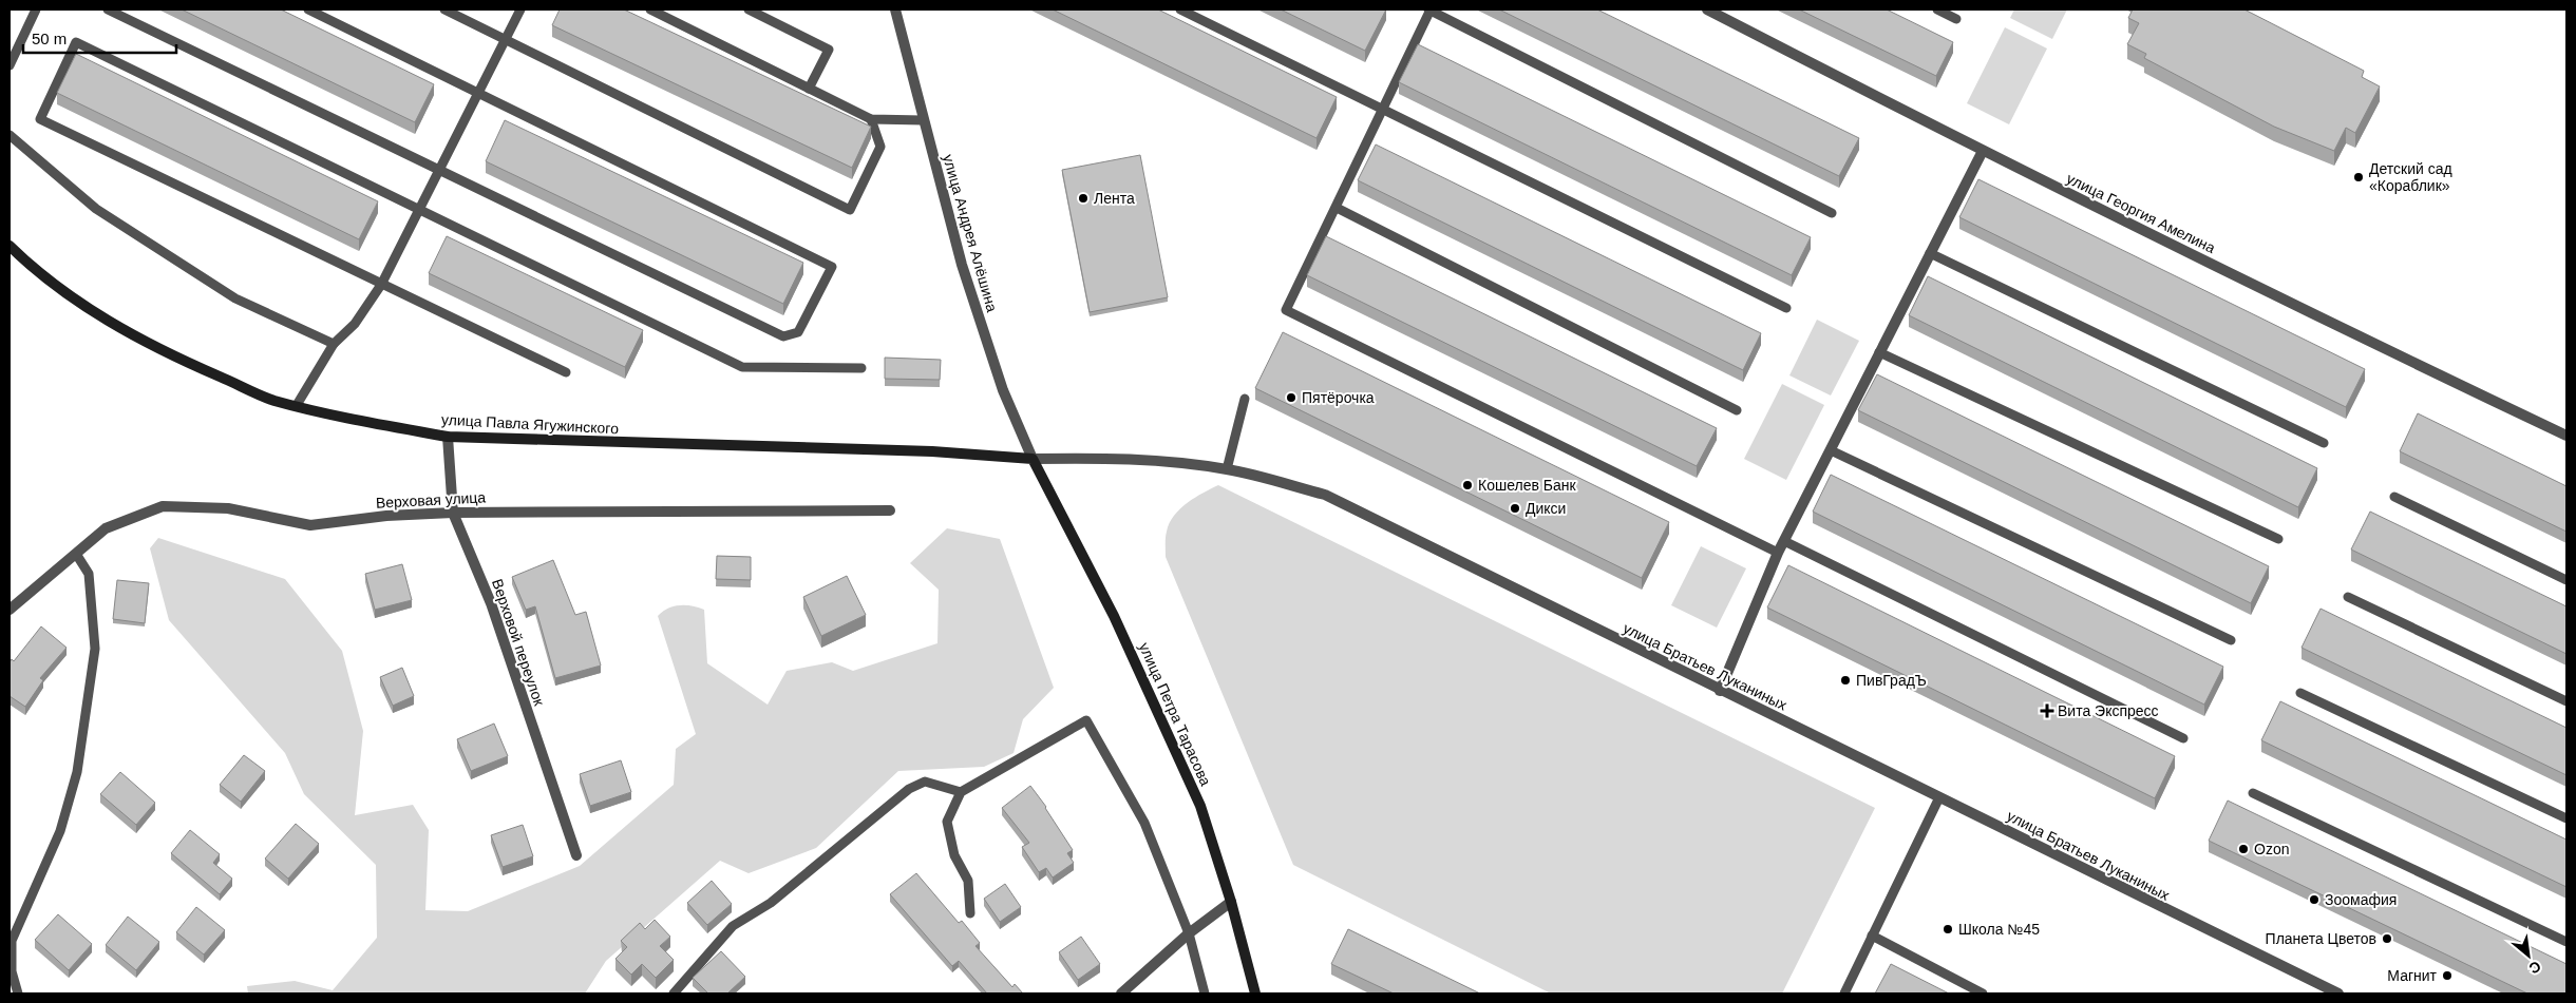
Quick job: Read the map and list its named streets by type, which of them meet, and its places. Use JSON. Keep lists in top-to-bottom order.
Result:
{
  "streets": {
    "street": [
      "улица Георгия Амелина",
      "улица Андрея Алёшина",
      "улица Павла Ягужинского",
      "Верховая улица",
      "Верховой переулок",
      "улица Братьев Луканиных",
      "улица Петра Тарасова"
    ]
  },
  "crossings": [
    ["улица Андрея Алёшина", "улица Павла Ягужинского"],
    ["улица Андрея Алёшина", "улица Братьев Луканиных"],
    ["улица Андрея Алёшина", "улица Петра Тарасова"],
    ["улица Павла Ягужинского", "Верховой переулок"],
    ["улица Павла Ягужинского", "улица Братьев Луканиных"],
    ["улица Павла Ягужинского", "улица Петра Тарасова"],
    ["Верховая улица", "Верховой переулок"],
    ["улица Братьев Луканиных", "улица Петра Тарасова"]
  ],
  "places": {
    "other": [
      "Детский сад «Кораблик»",
      "Лента",
      "Пятёрочка",
      "Кошелев Банк",
      "Дикси",
      "ПивГрадЪ",
      "Ozon",
      "Зоомафия",
      "Школа №45",
      "Планета Цветов",
      "Магнит"
    ],
    "health": ["Вита Экспресс"]
  },
  "scale_bar": "50 m",
  "north": "bottom right"
}
